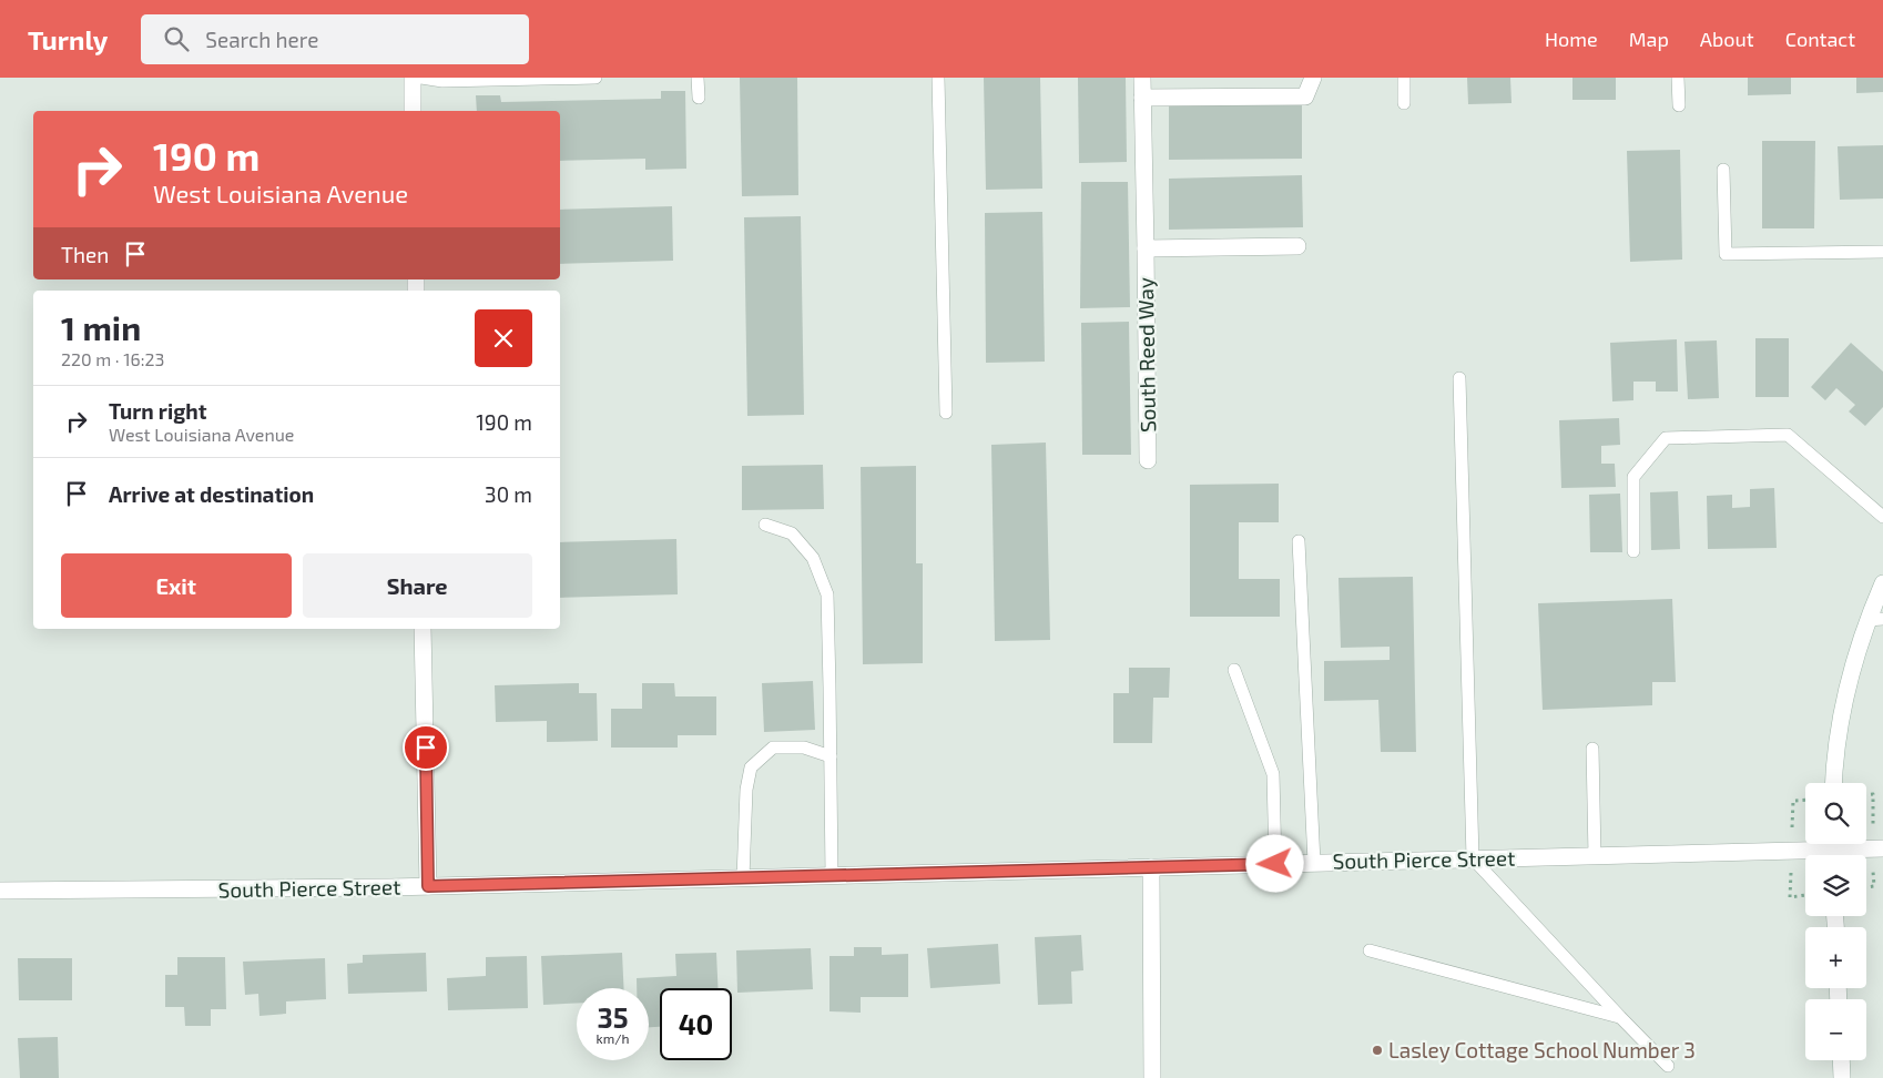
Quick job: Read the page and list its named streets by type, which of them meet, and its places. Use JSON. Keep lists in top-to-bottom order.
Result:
{
  "streets": {
    "street": ["South Reed Way", "South Pierce Street"]
  },
  "places": ["Lasley Cottage School Number 3"],
  "page": {
    "header": "Turnly",
    "search": "Search here",
    "nav": [
      "Home",
      "Map",
      "About",
      "Contact"
    ],
    "turn": ["190 m", "West Louisiana Avenue"],
    "then": "Then",
    "heading": ["1 min", "220 m · 16:23"],
    "list": [
      {
        "name": "Turn right",
        "note": "West Louisiana Avenue",
        "value": "190 m"
      },
      {
        "name": "Arrive at destination",
        "value": "30 m"
      }
    ],
    "buttons": ["Exit", "Share"],
    "map_buttons": ["+", "−"],
    "speed": "35 km/h",
    "limit": "40"
  }
}
